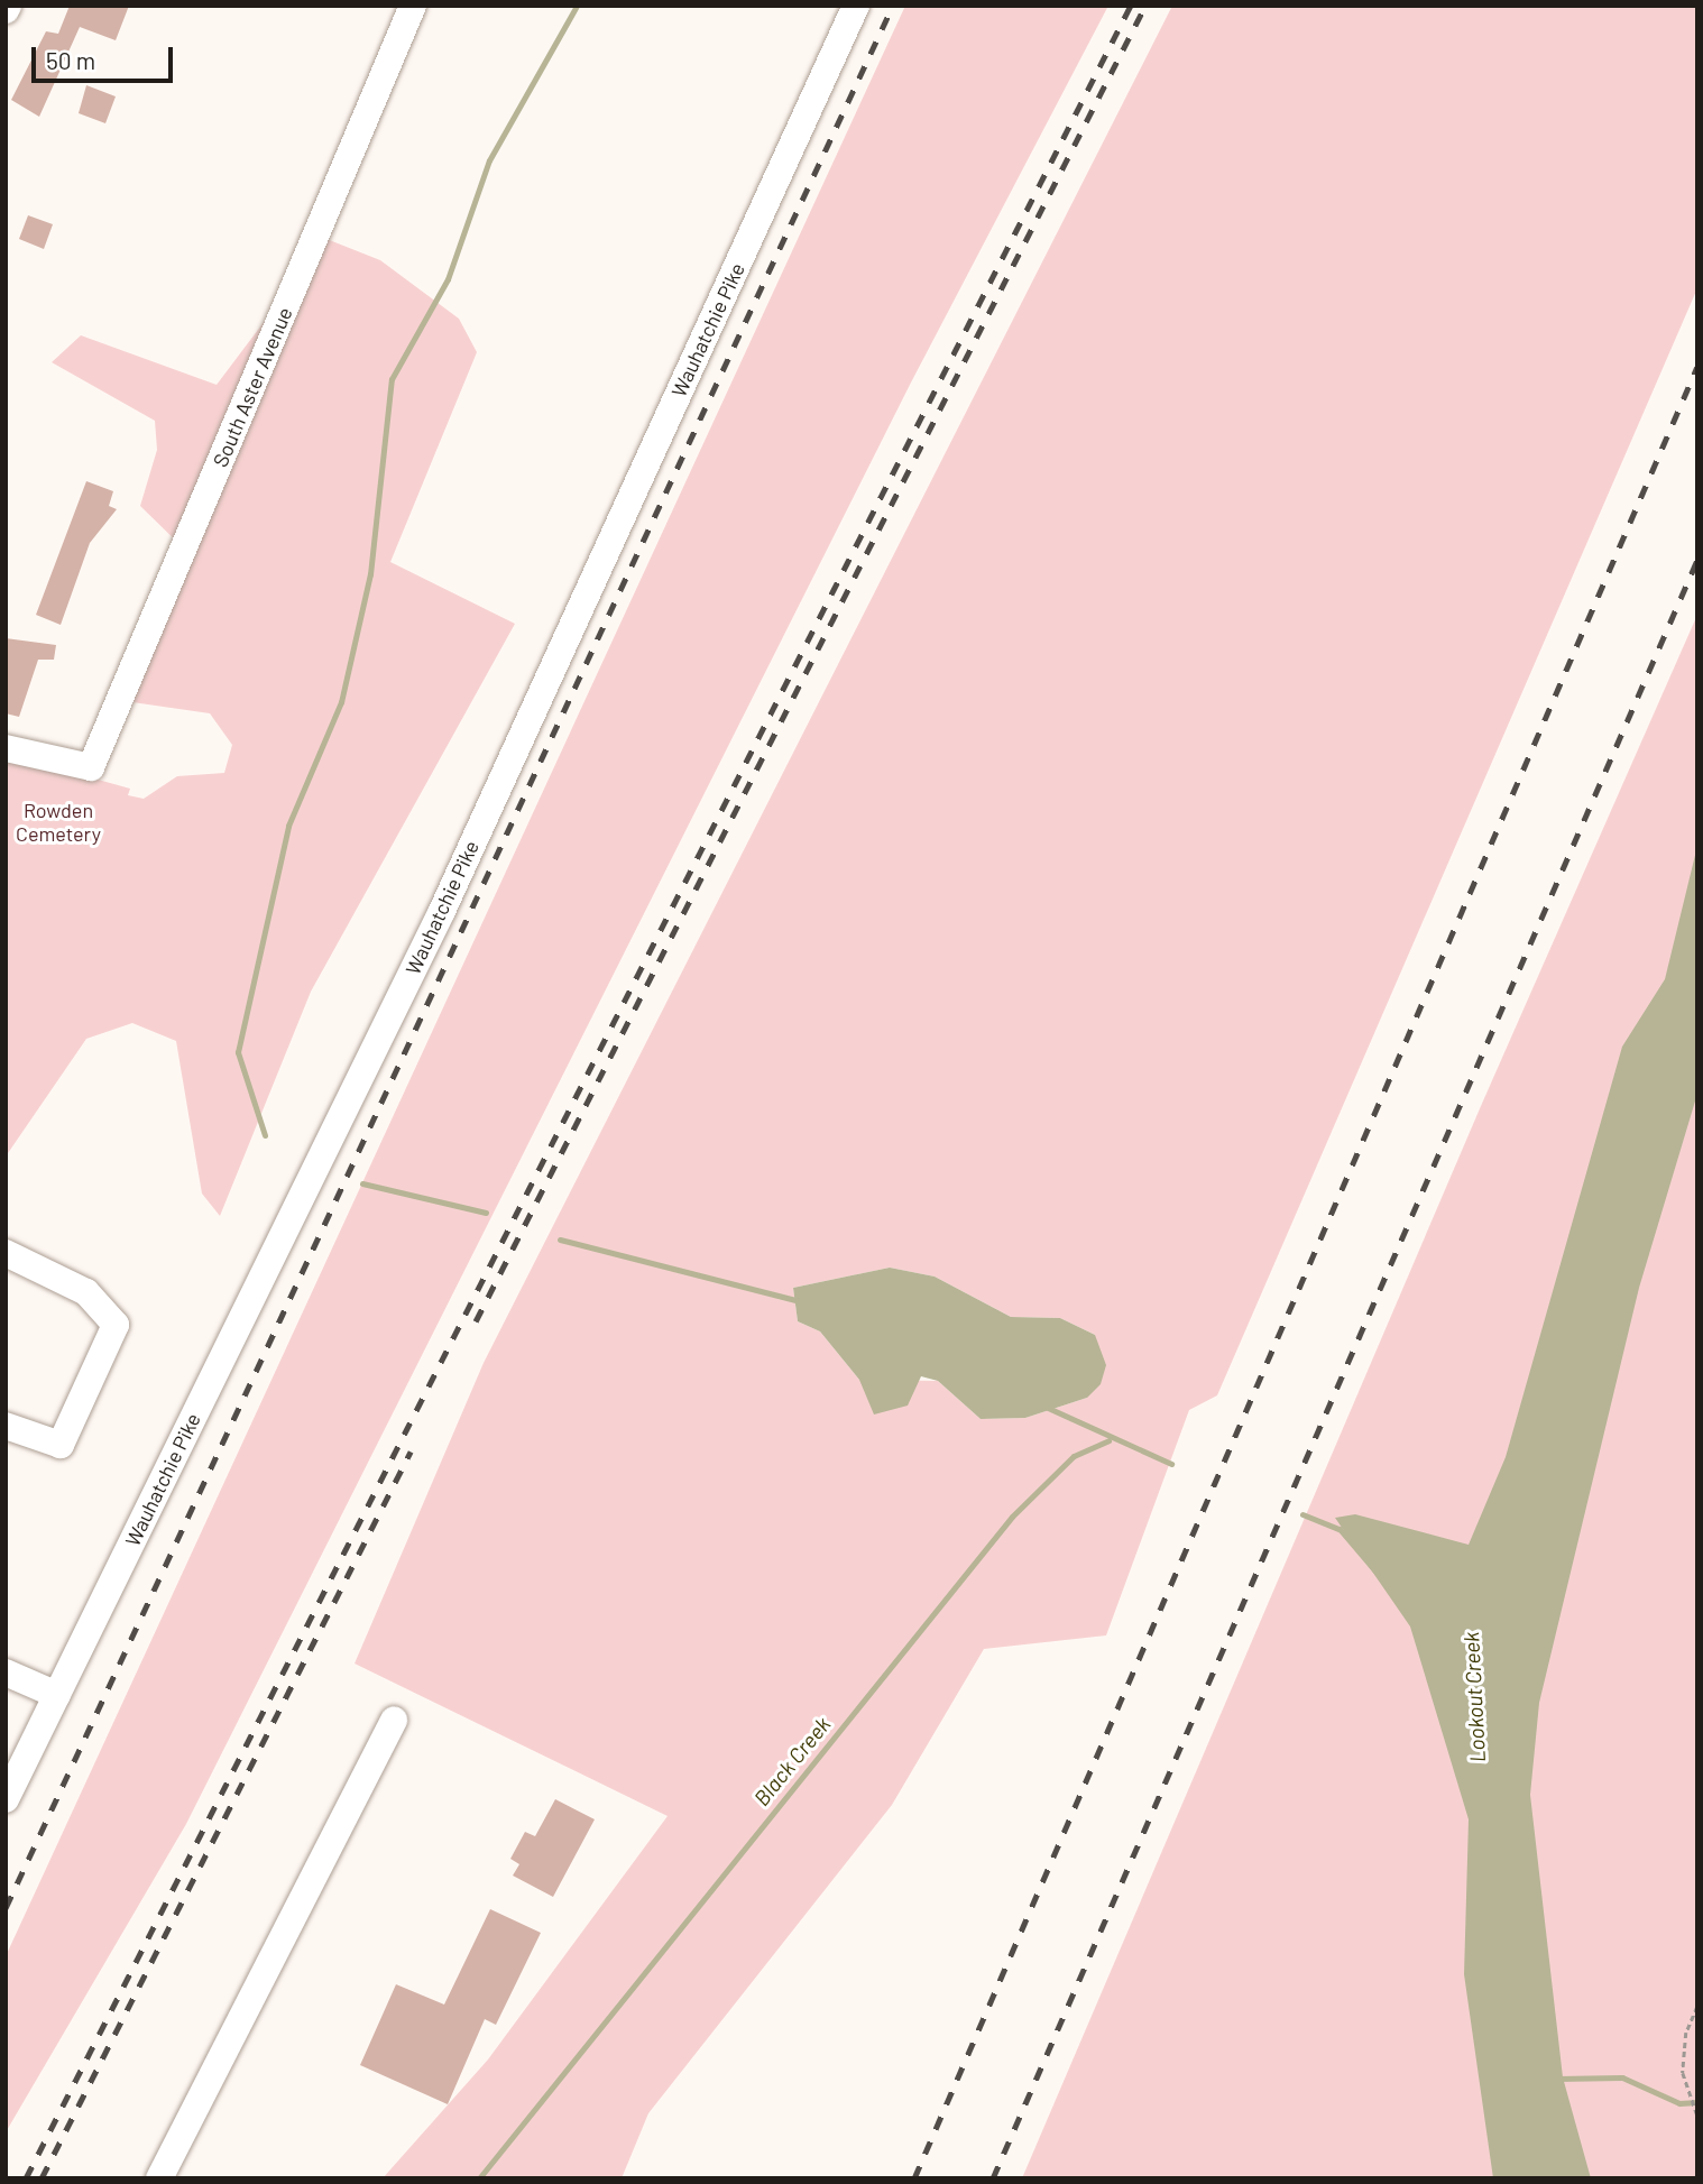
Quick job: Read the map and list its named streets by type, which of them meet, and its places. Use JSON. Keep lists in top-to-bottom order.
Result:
{
  "streets": {
    "street": ["Wauhatchie Pike", "South Aster Avenue"]
  },
  "water": ["Lookout Creek", "Black Creek"],
  "parks": ["Rowden Cemetery"],
  "scale_bar": "50 m"
}
